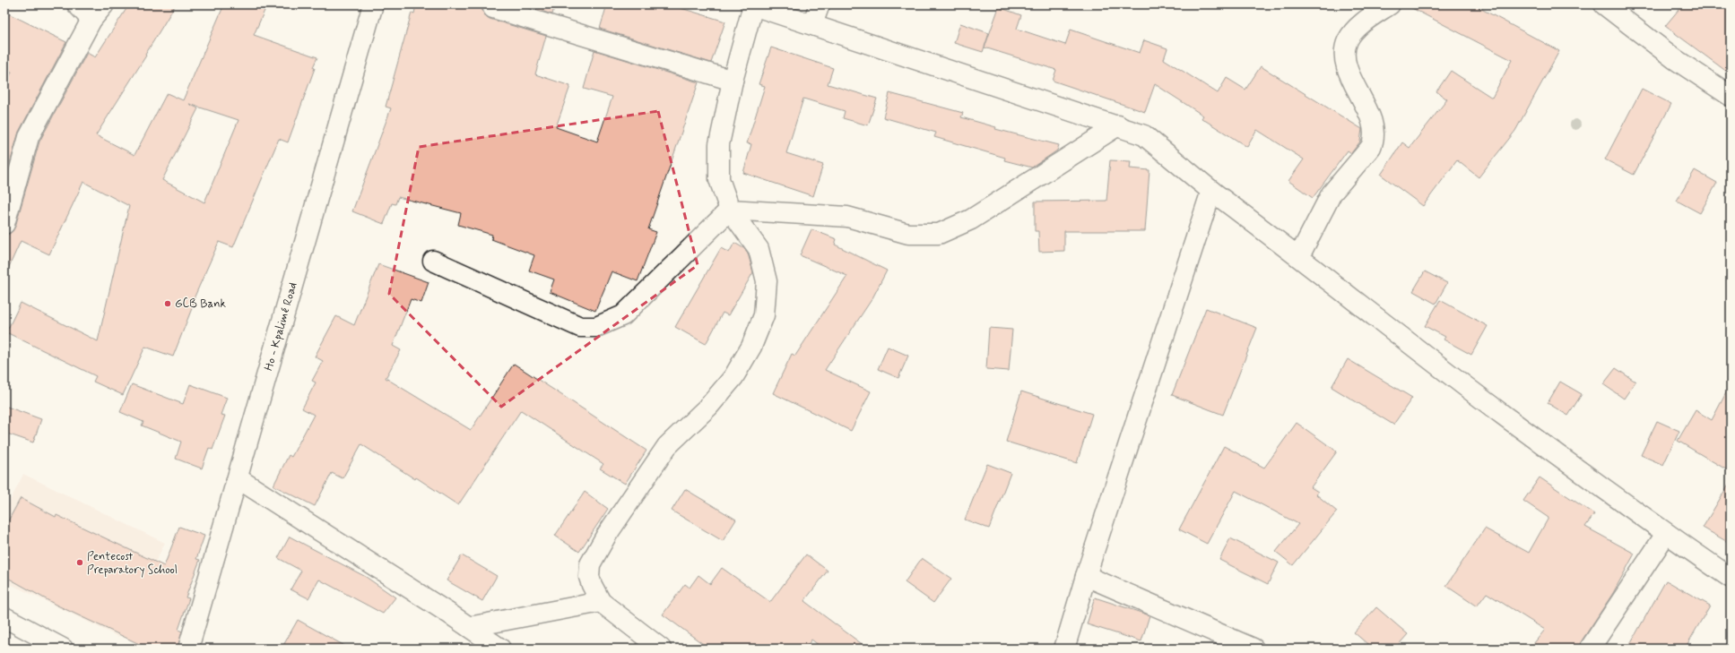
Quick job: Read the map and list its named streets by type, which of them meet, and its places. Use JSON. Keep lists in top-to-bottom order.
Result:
{
  "streets": {
    "street": ["Ho - Kpalimé Road"]
  },
  "places": ["GCB Bank", "Pentecost Preparatory School"]
}
